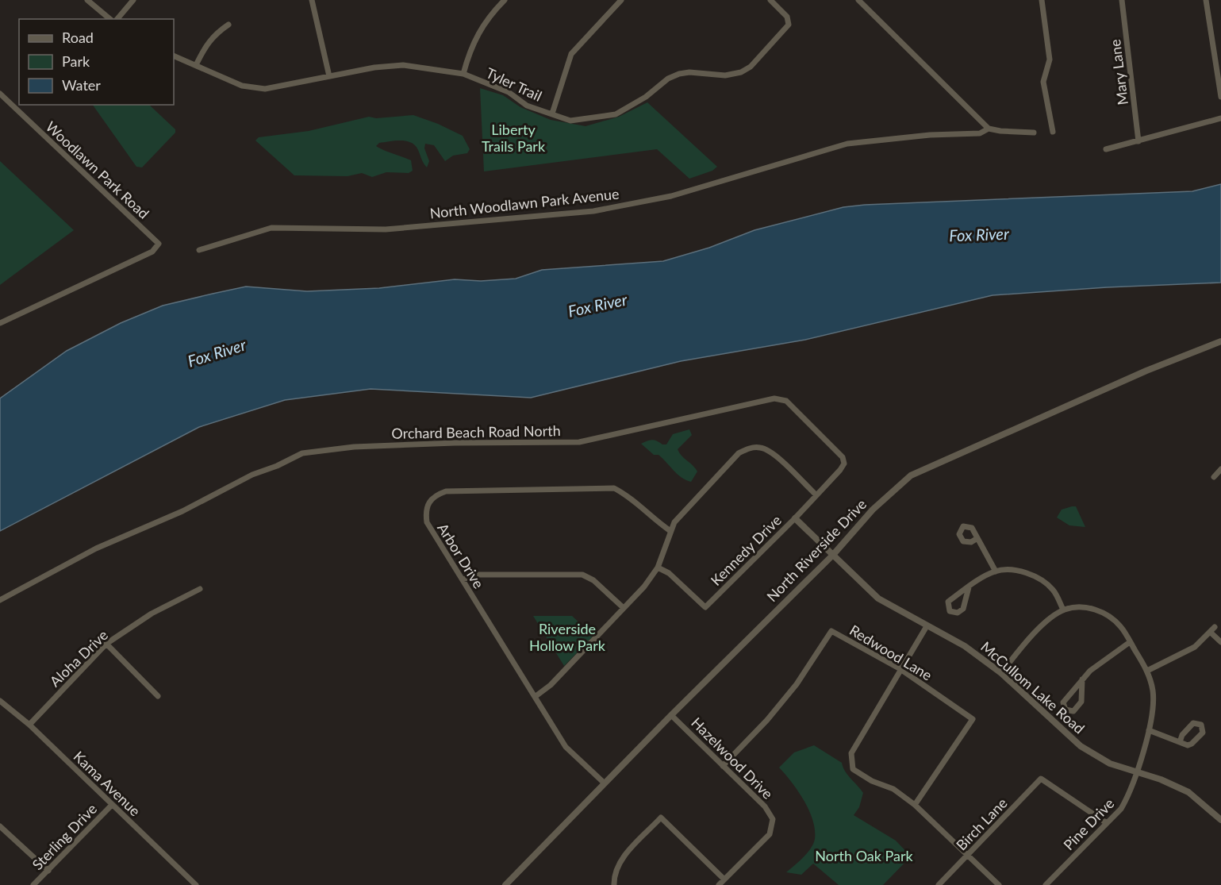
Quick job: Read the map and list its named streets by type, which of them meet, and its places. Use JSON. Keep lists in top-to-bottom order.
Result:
{
  "streets": {
    "street": [
      "Mary Lane",
      "Tyler Trail",
      "Woodlawn Park Road",
      "North Woodlawn Park Avenue",
      "Orchard Beach Road North",
      "Kennedy Drive",
      "North Riverside Drive",
      "Arbor Drive",
      "Redwood Lane",
      "Aloha Drive",
      "McCullom Lake Road",
      "Hazelwood Drive",
      "Kama Avenue",
      "Birch Lane",
      "Pine Drive",
      "Sterling Drive"
    ]
  },
  "crossings": [
    ["Orchard Beach Road North", "Kennedy Drive"],
    ["Kennedy Drive", "McCullom Lake Road"],
    ["North Riverside Drive", "Arbor Drive"],
    ["North Riverside Drive", "McCullom Lake Road"],
    ["North Riverside Drive", "Hazelwood Drive"],
    ["Redwood Lane", "Hazelwood Drive"],
    ["Aloha Drive", "Kama Avenue"],
    ["McCullom Lake Road", "Pine Drive"],
    ["Kama Avenue", "Sterling Drive"],
    ["Birch Lane", "Pine Drive"]
  ],
  "water": ["Fox River"],
  "parks": ["Liberty Trails Park", "Riverside Hollow Park", "North Oak Park"],
  "legend": ["Road", "Park", "Water"]
}
